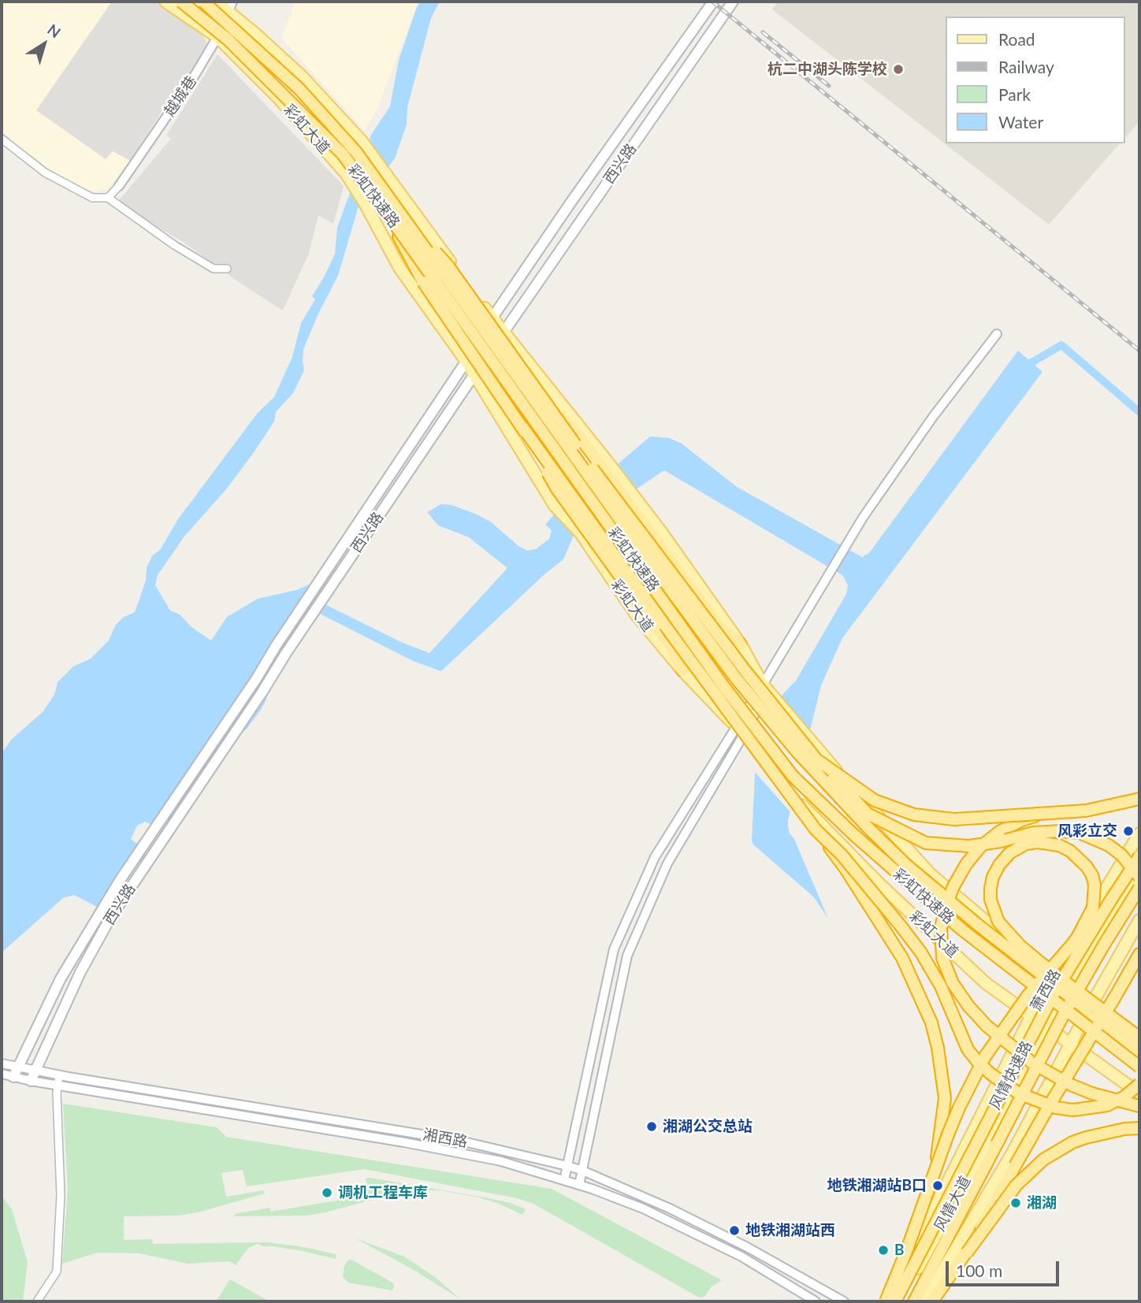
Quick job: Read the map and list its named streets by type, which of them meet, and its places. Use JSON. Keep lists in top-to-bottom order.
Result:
{
  "streets": {
    "highway": ["彩虹快速路", "风情快速路"],
    "main road": [
      "彩虹大道",
      "西兴路",
      "萧西路",
      "风情大道"
    ],
    "street": ["越城巷", "湘西路"]
  },
  "crossings": [
    ["越城巷", "彩虹大道"],
    ["彩虹大道", "西兴路"],
    ["彩虹大道", "萧西路"],
    ["彩虹大道", "风情大道"],
    ["西兴路", "湘西路"],
    ["风情快速路", "风情大道"]
  ],
  "places": [
    "杭二中湖头陈学校",
    "风彩立交",
    "湘湖公交总站",
    "地铁湘湖站B口",
    "调机工程车库",
    "湘湖",
    "地铁湘湖站西",
    "B"
  ],
  "legend": [
    "Road",
    "Railway",
    "Park",
    "Water"
  ],
  "scale_bar": "100 m",
  "north": "top right"
}
